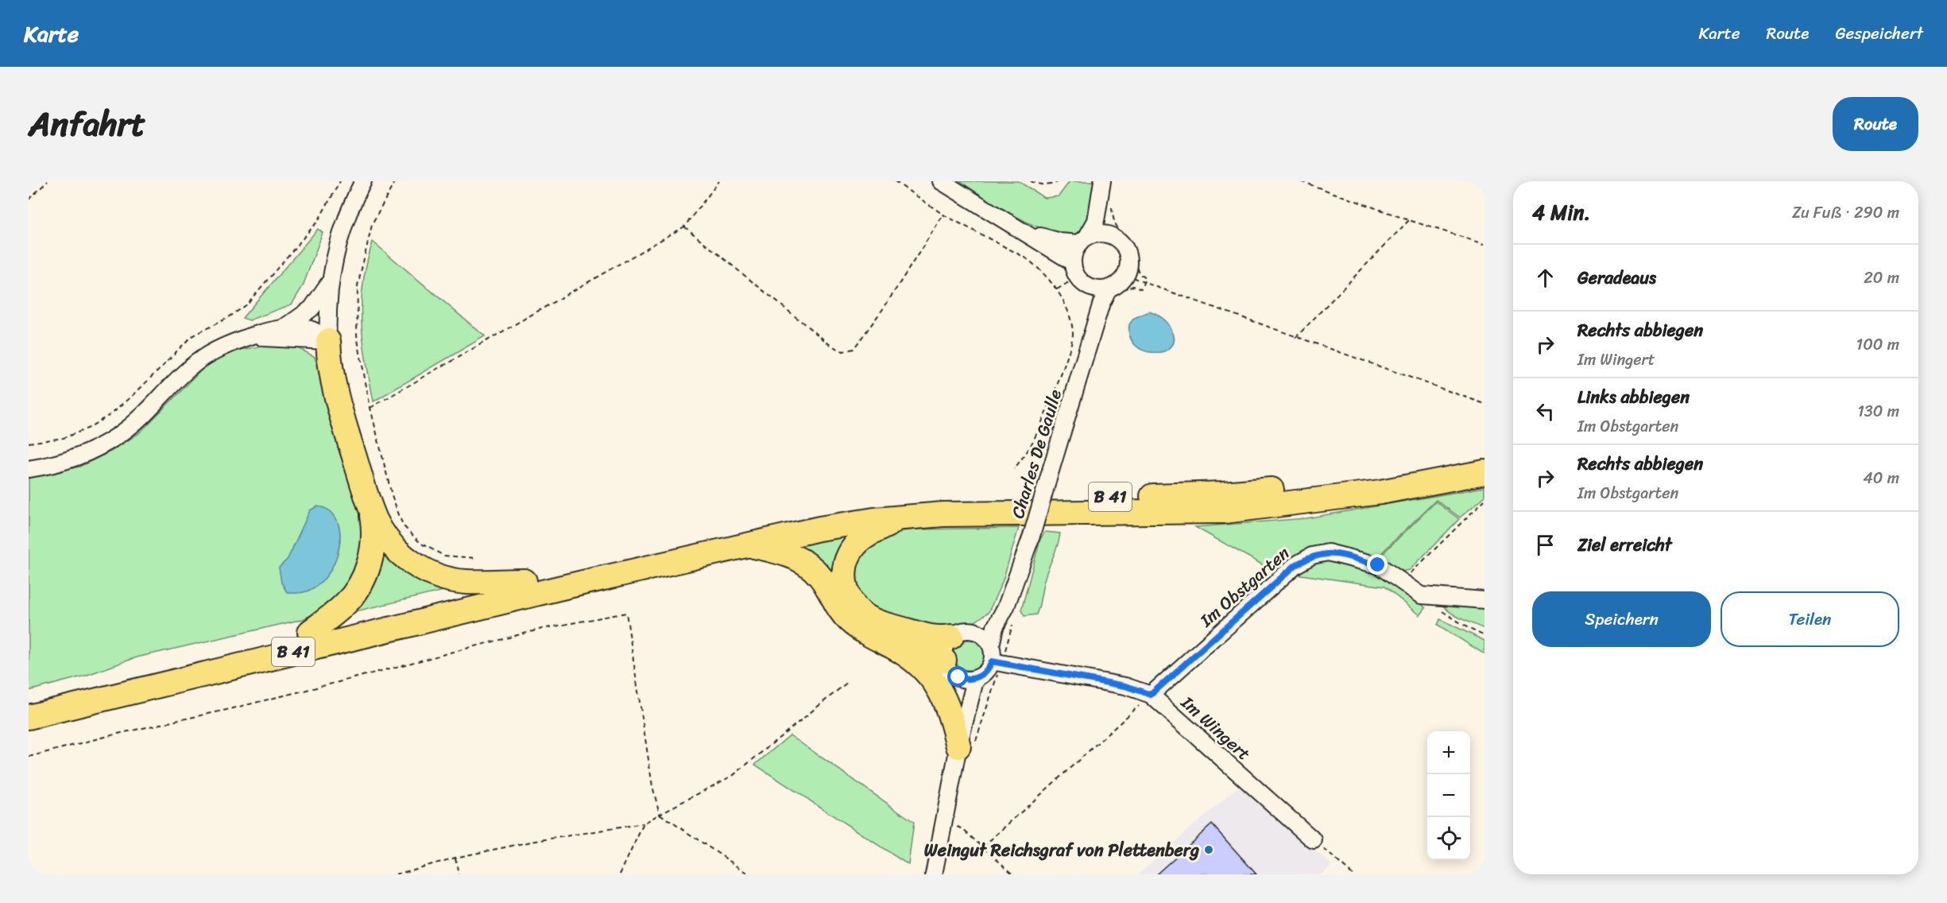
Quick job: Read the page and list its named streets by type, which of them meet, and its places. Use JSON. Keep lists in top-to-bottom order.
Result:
{
  "streets": {
    "highway": ["B 41"],
    "street": ["Charles De Gaulle", "Im Obstgarten", "Im Wingert"]
  },
  "crossings": [
    ["Charles De Gaulle", "B 41"],
    ["Charles De Gaulle", "Im Wingert"],
    ["B 41", "Im Wingert"],
    ["Im Obstgarten", "Im Wingert"]
  ],
  "places": ["Weingut Reichsgraf von Plettenberg"],
  "page": {
    "header": "Karte",
    "nav": ["Karte", "Route", "Gespeichert"],
    "title": "Anfahrt",
    "buttons": [
      "Route",
      ["Speichern", "Teilen"]
    ],
    "heading": ["4 Min.", "Zu Fuß · 290 m"],
    "list": [
      ["Geradeaus", "20 m"],
      ["Rechts abbiegen", "Im Wingert", "100 m"],
      ["Links abbiegen", "Im Obstgarten", "130 m"],
      ["Rechts abbiegen", "Im Obstgarten", "40 m"],
      "Ziel erreicht"
    ],
    "map_buttons": ["+", "−"]
  }
}
